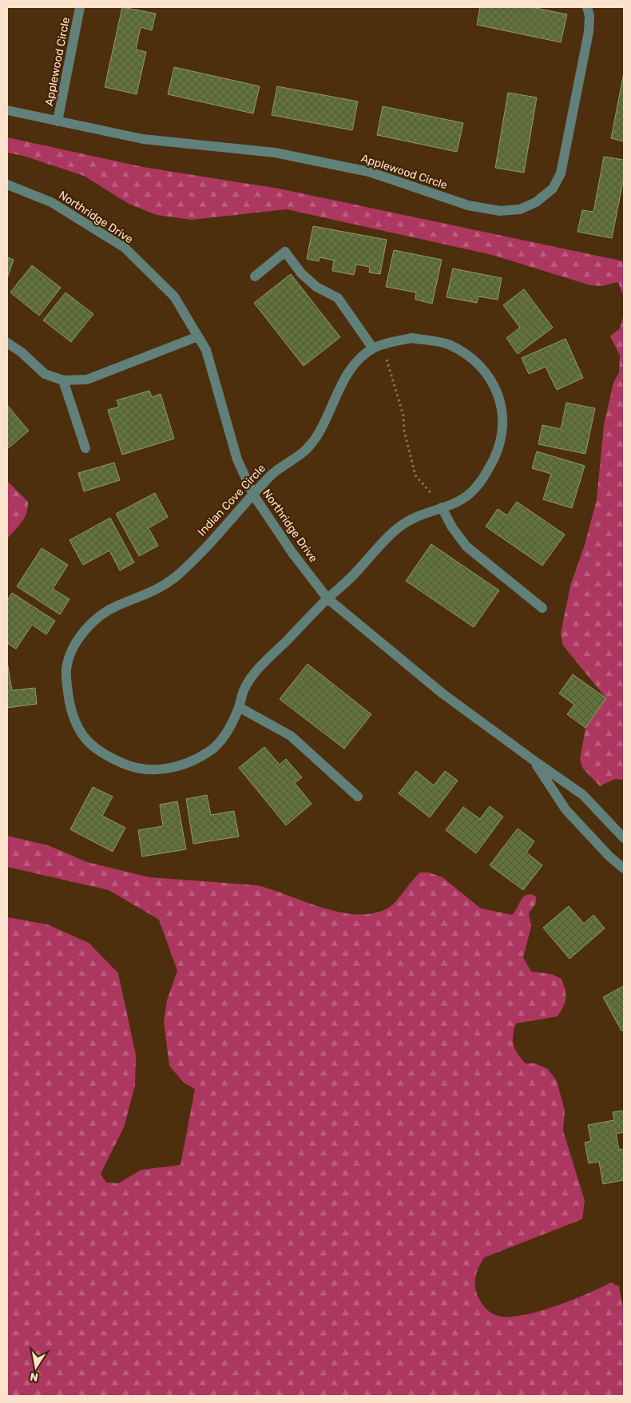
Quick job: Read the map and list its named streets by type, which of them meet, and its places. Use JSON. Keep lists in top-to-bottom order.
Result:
{
  "streets": {
    "street": ["Applewood Circle", "Northridge Drive", "Indian Cove Circle"]
  },
  "crossings": [
    ["Northridge Drive", "Indian Cove Circle"]
  ],
  "north": "bottom"
}
